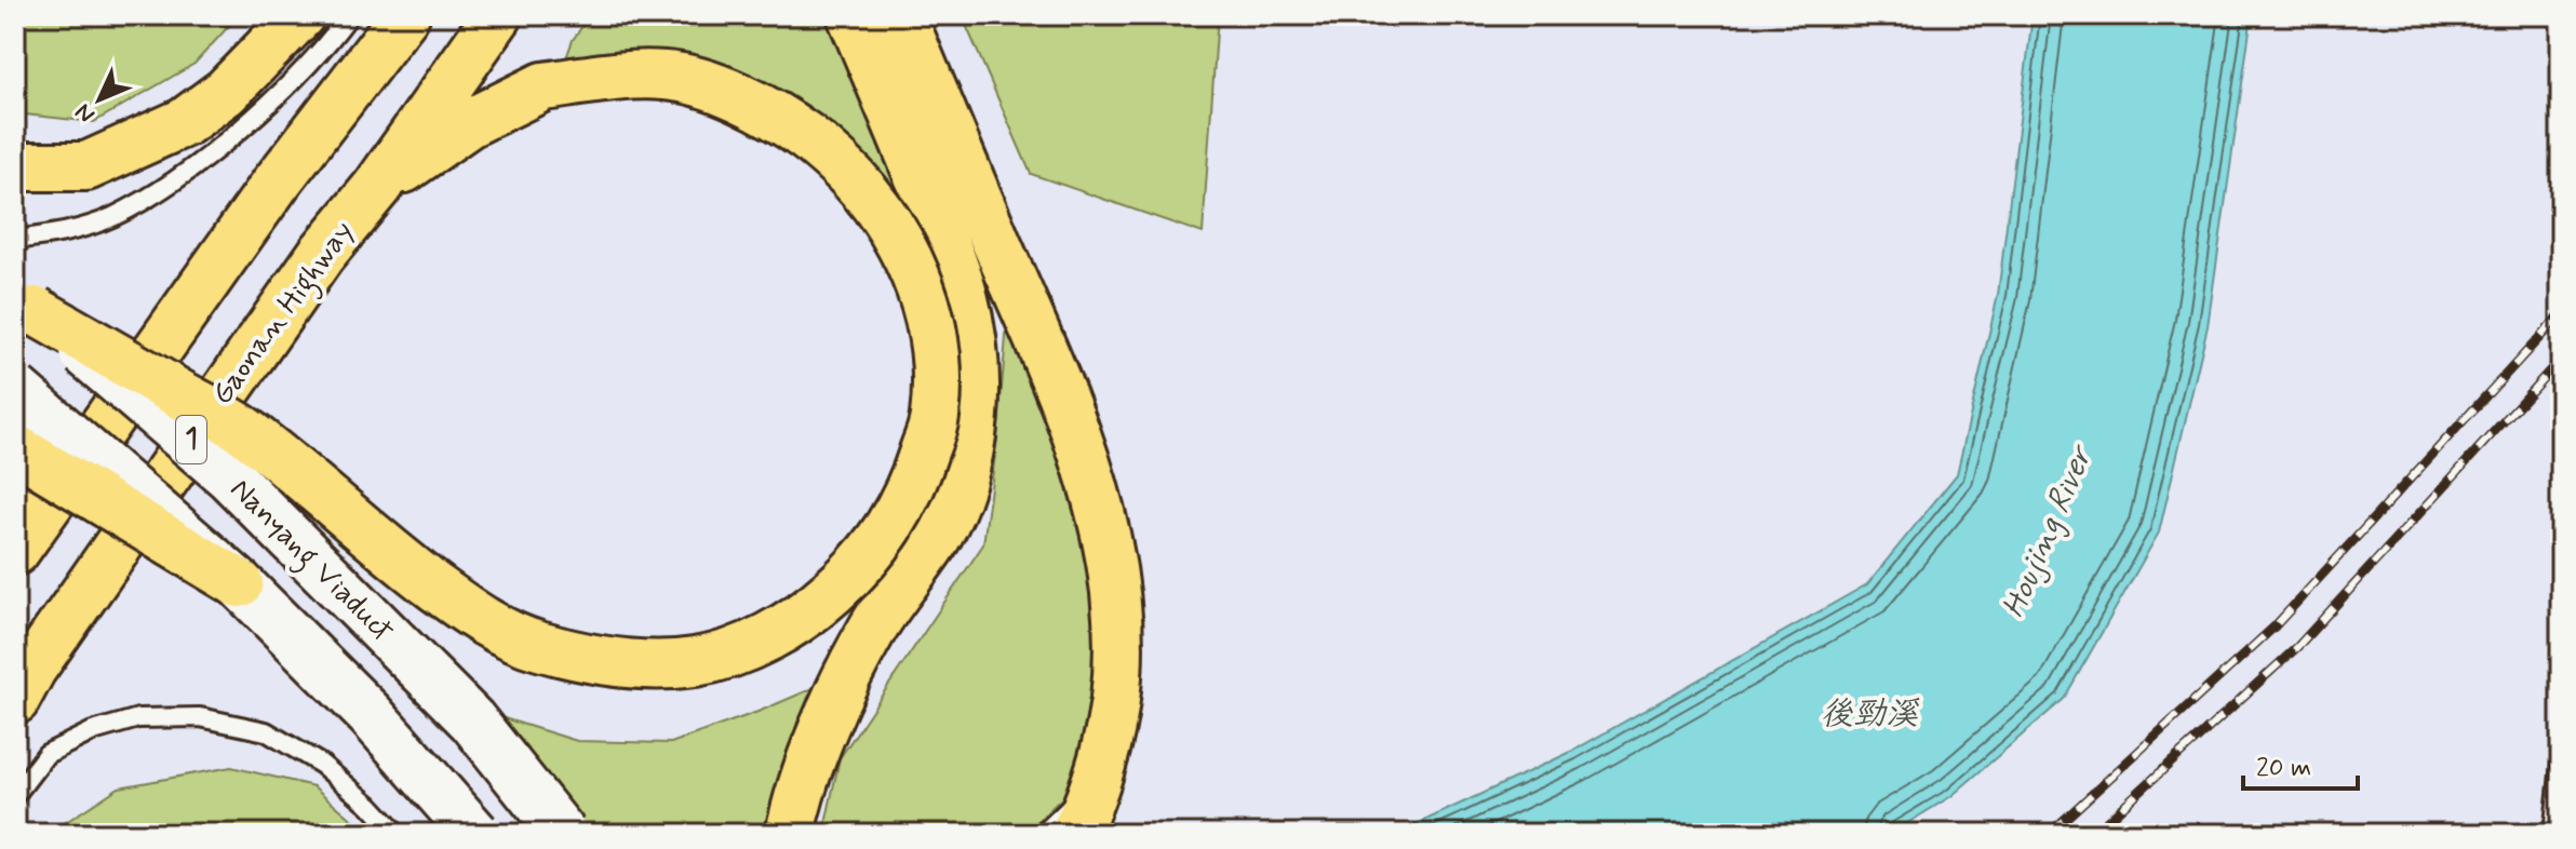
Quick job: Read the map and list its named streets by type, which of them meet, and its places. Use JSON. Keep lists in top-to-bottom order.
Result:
{
  "streets": {
    "main road": ["Gaonan Highway", "1"],
    "street": ["Nanyang Viaduct"]
  },
  "water": ["Houjing River", "後勁溪"],
  "scale_bar": "20 m",
  "north": "bottom left"
}
